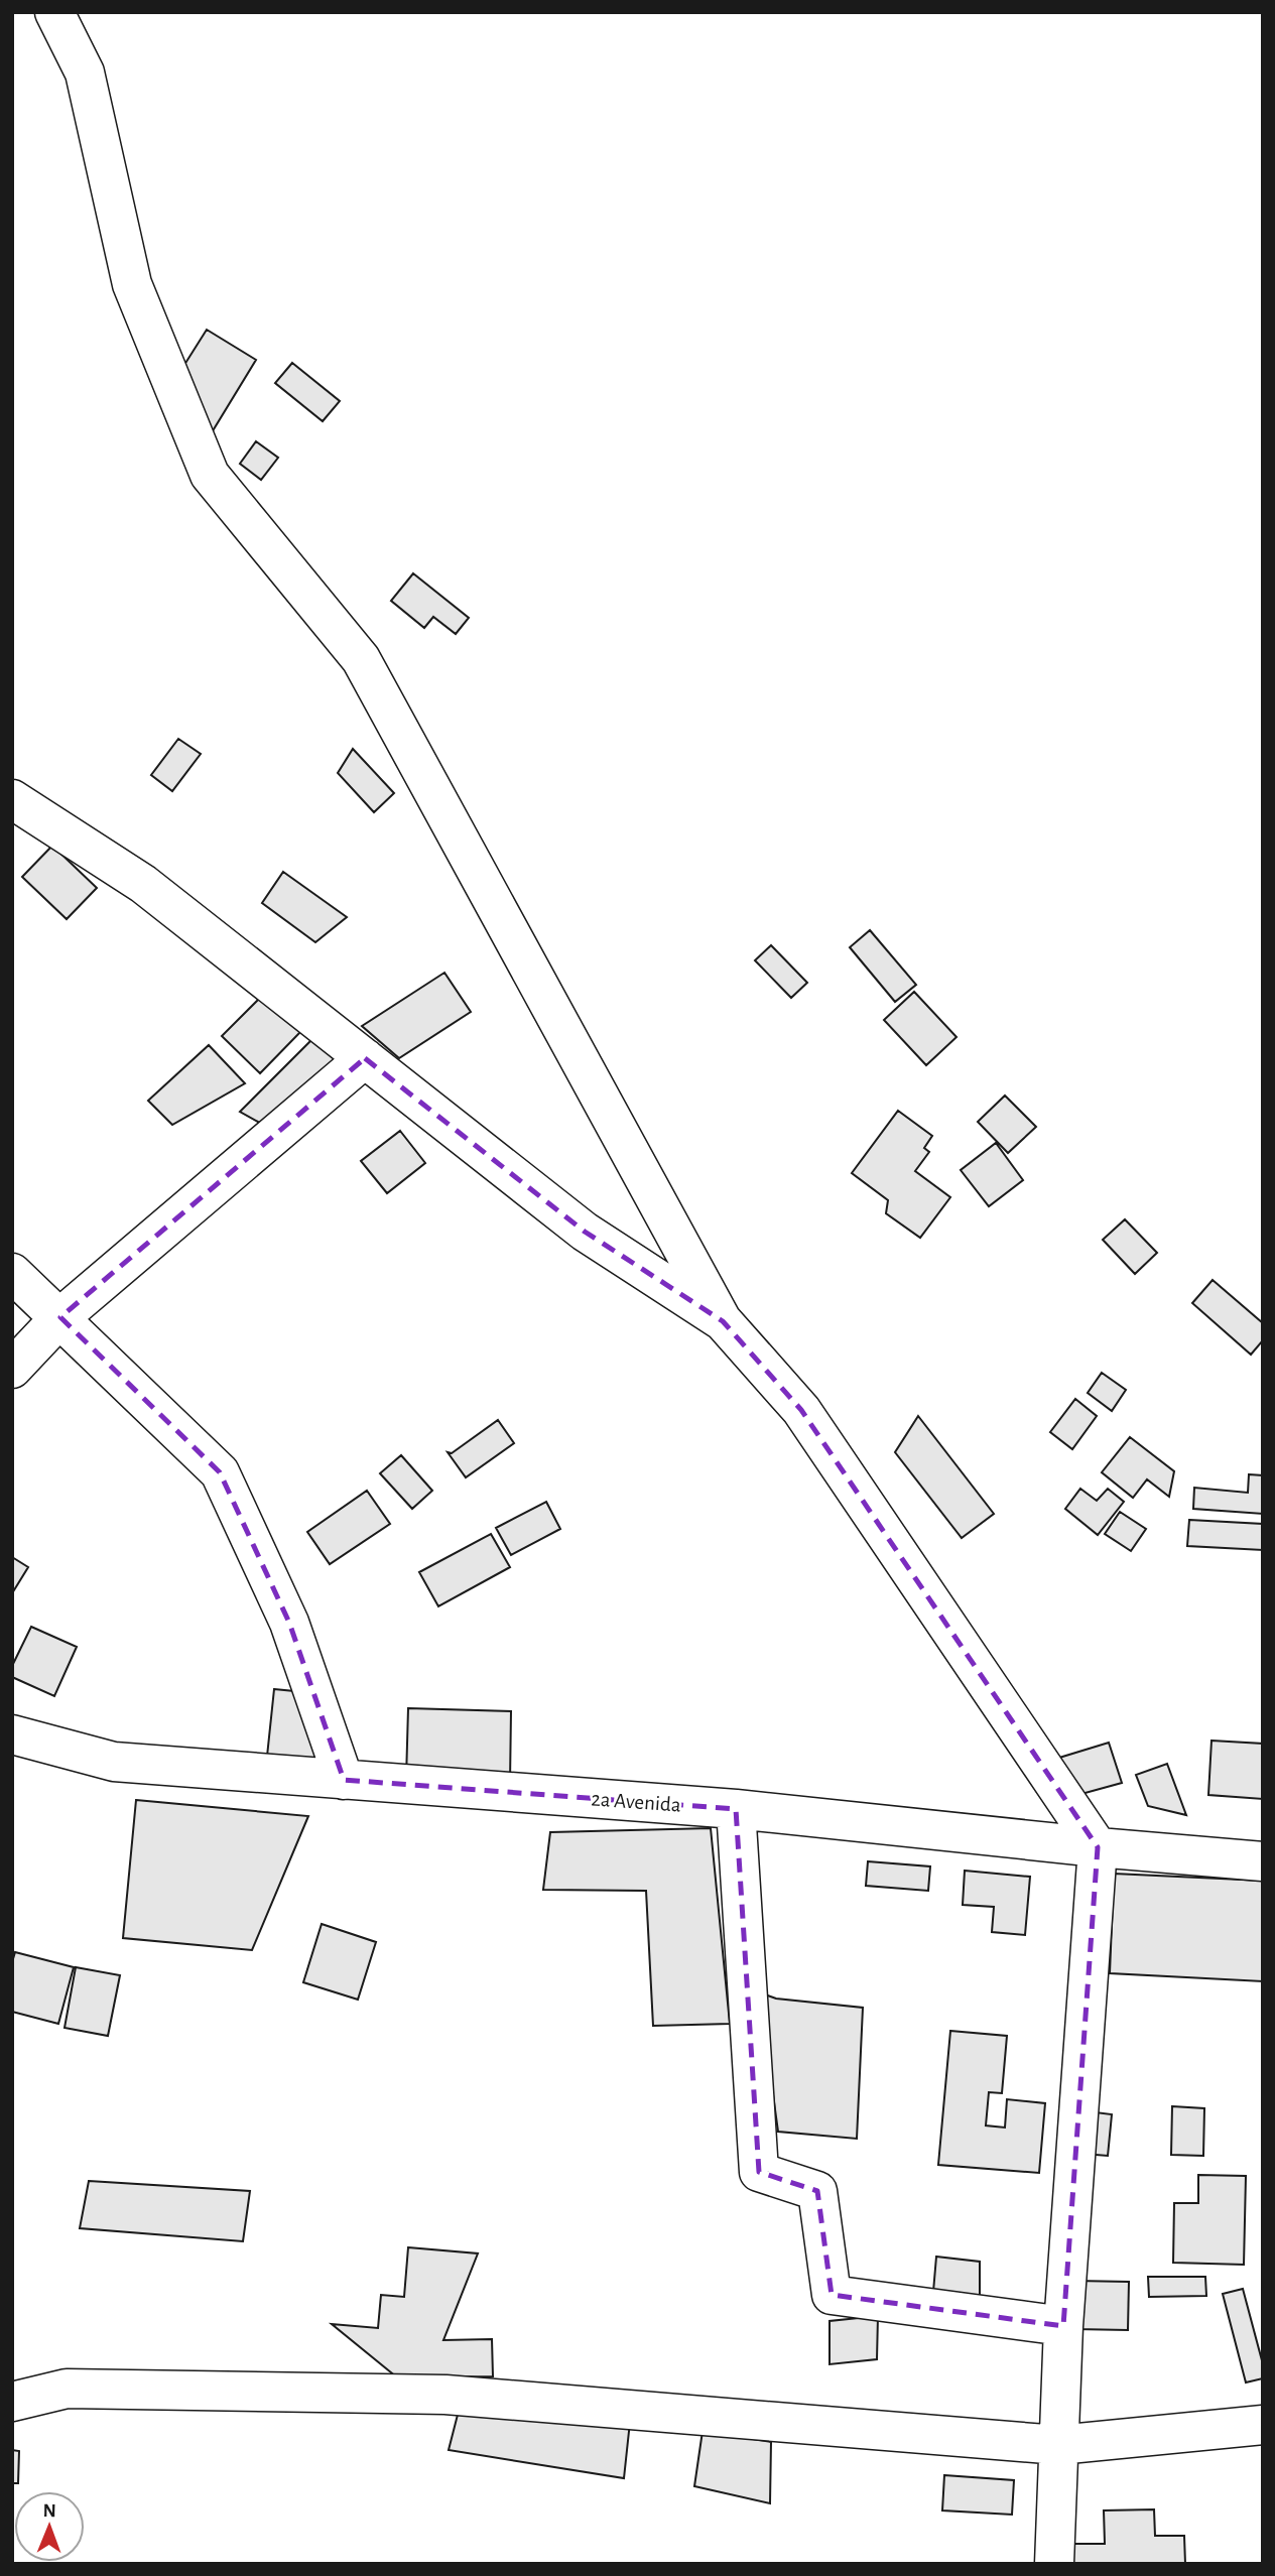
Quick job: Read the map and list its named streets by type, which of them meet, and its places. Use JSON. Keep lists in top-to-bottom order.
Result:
{
  "streets": {
    "street": ["2a Avenida"]
  },
  "north": "top"
}
